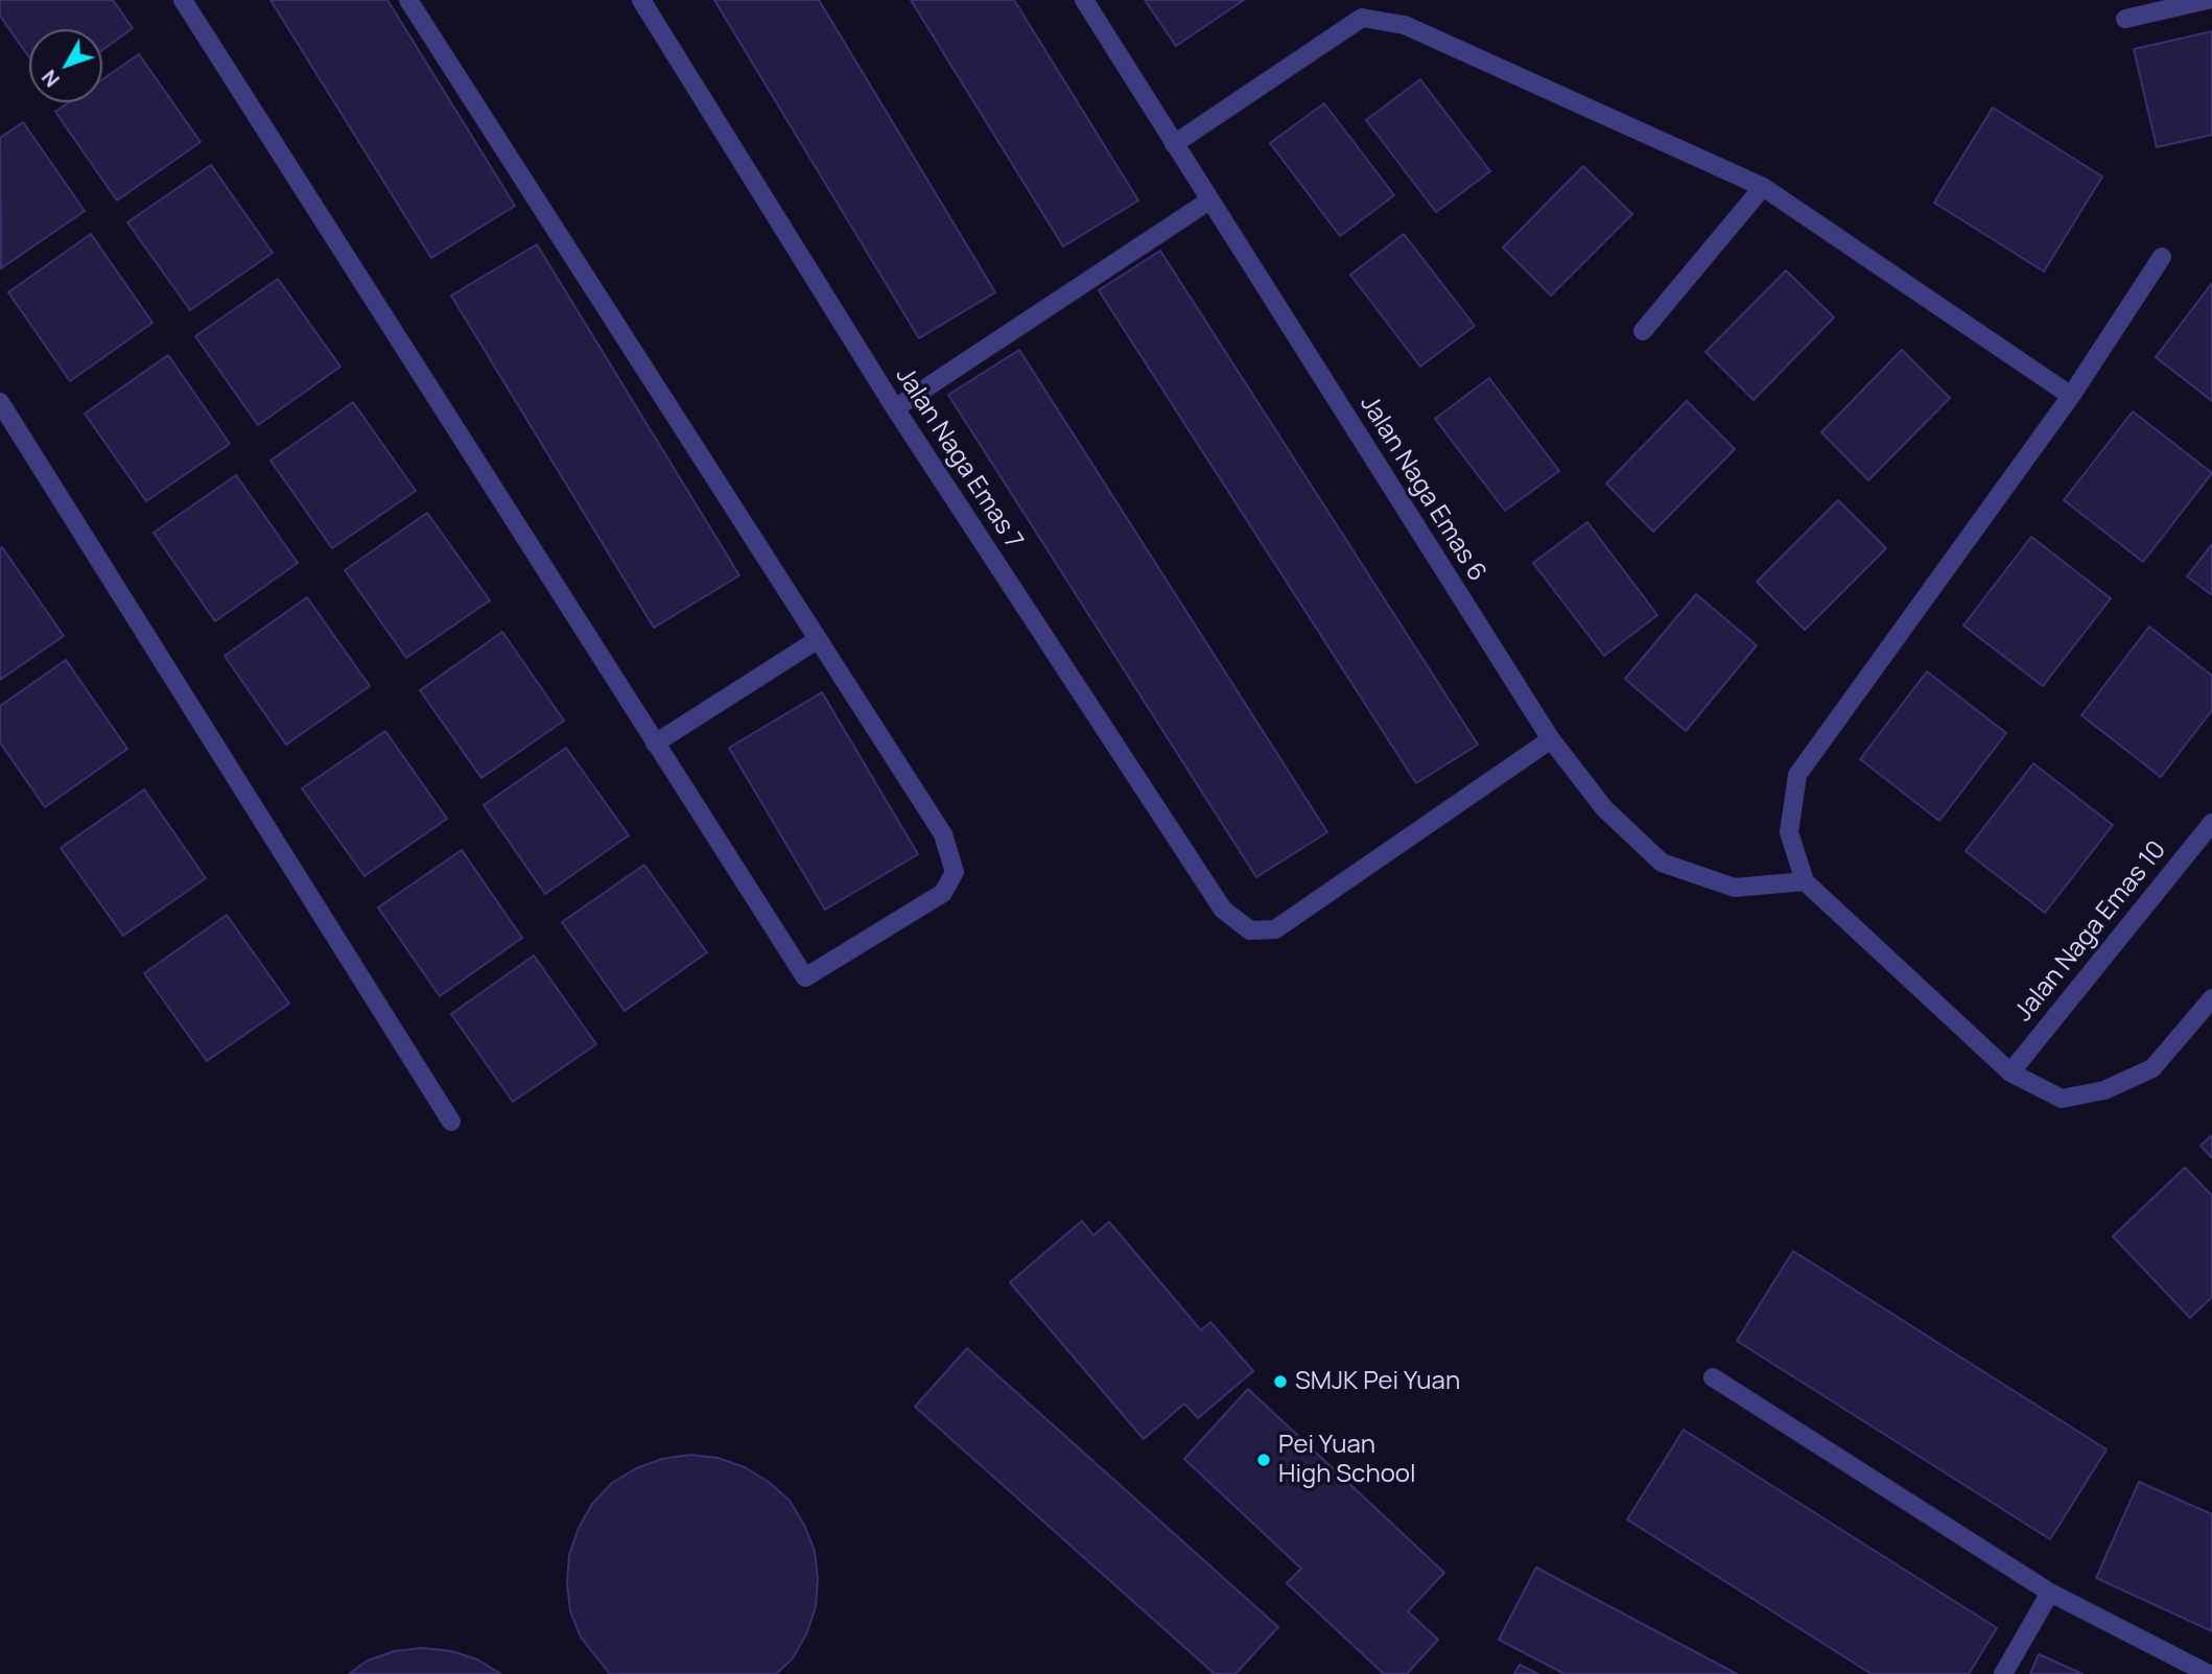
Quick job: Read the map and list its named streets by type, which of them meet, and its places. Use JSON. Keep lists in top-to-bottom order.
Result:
{
  "streets": {
    "street": ["Jalan Naga Emas 7", "Jalan Naga Emas 6", "Jalan Naga Emas 10"]
  },
  "crossings": [
    ["Jalan Naga Emas 7", "Jalan Naga Emas 6"]
  ],
  "places": ["SMJK Pei Yuan", "Pei Yuan High School"],
  "north": "bottom left"
}
